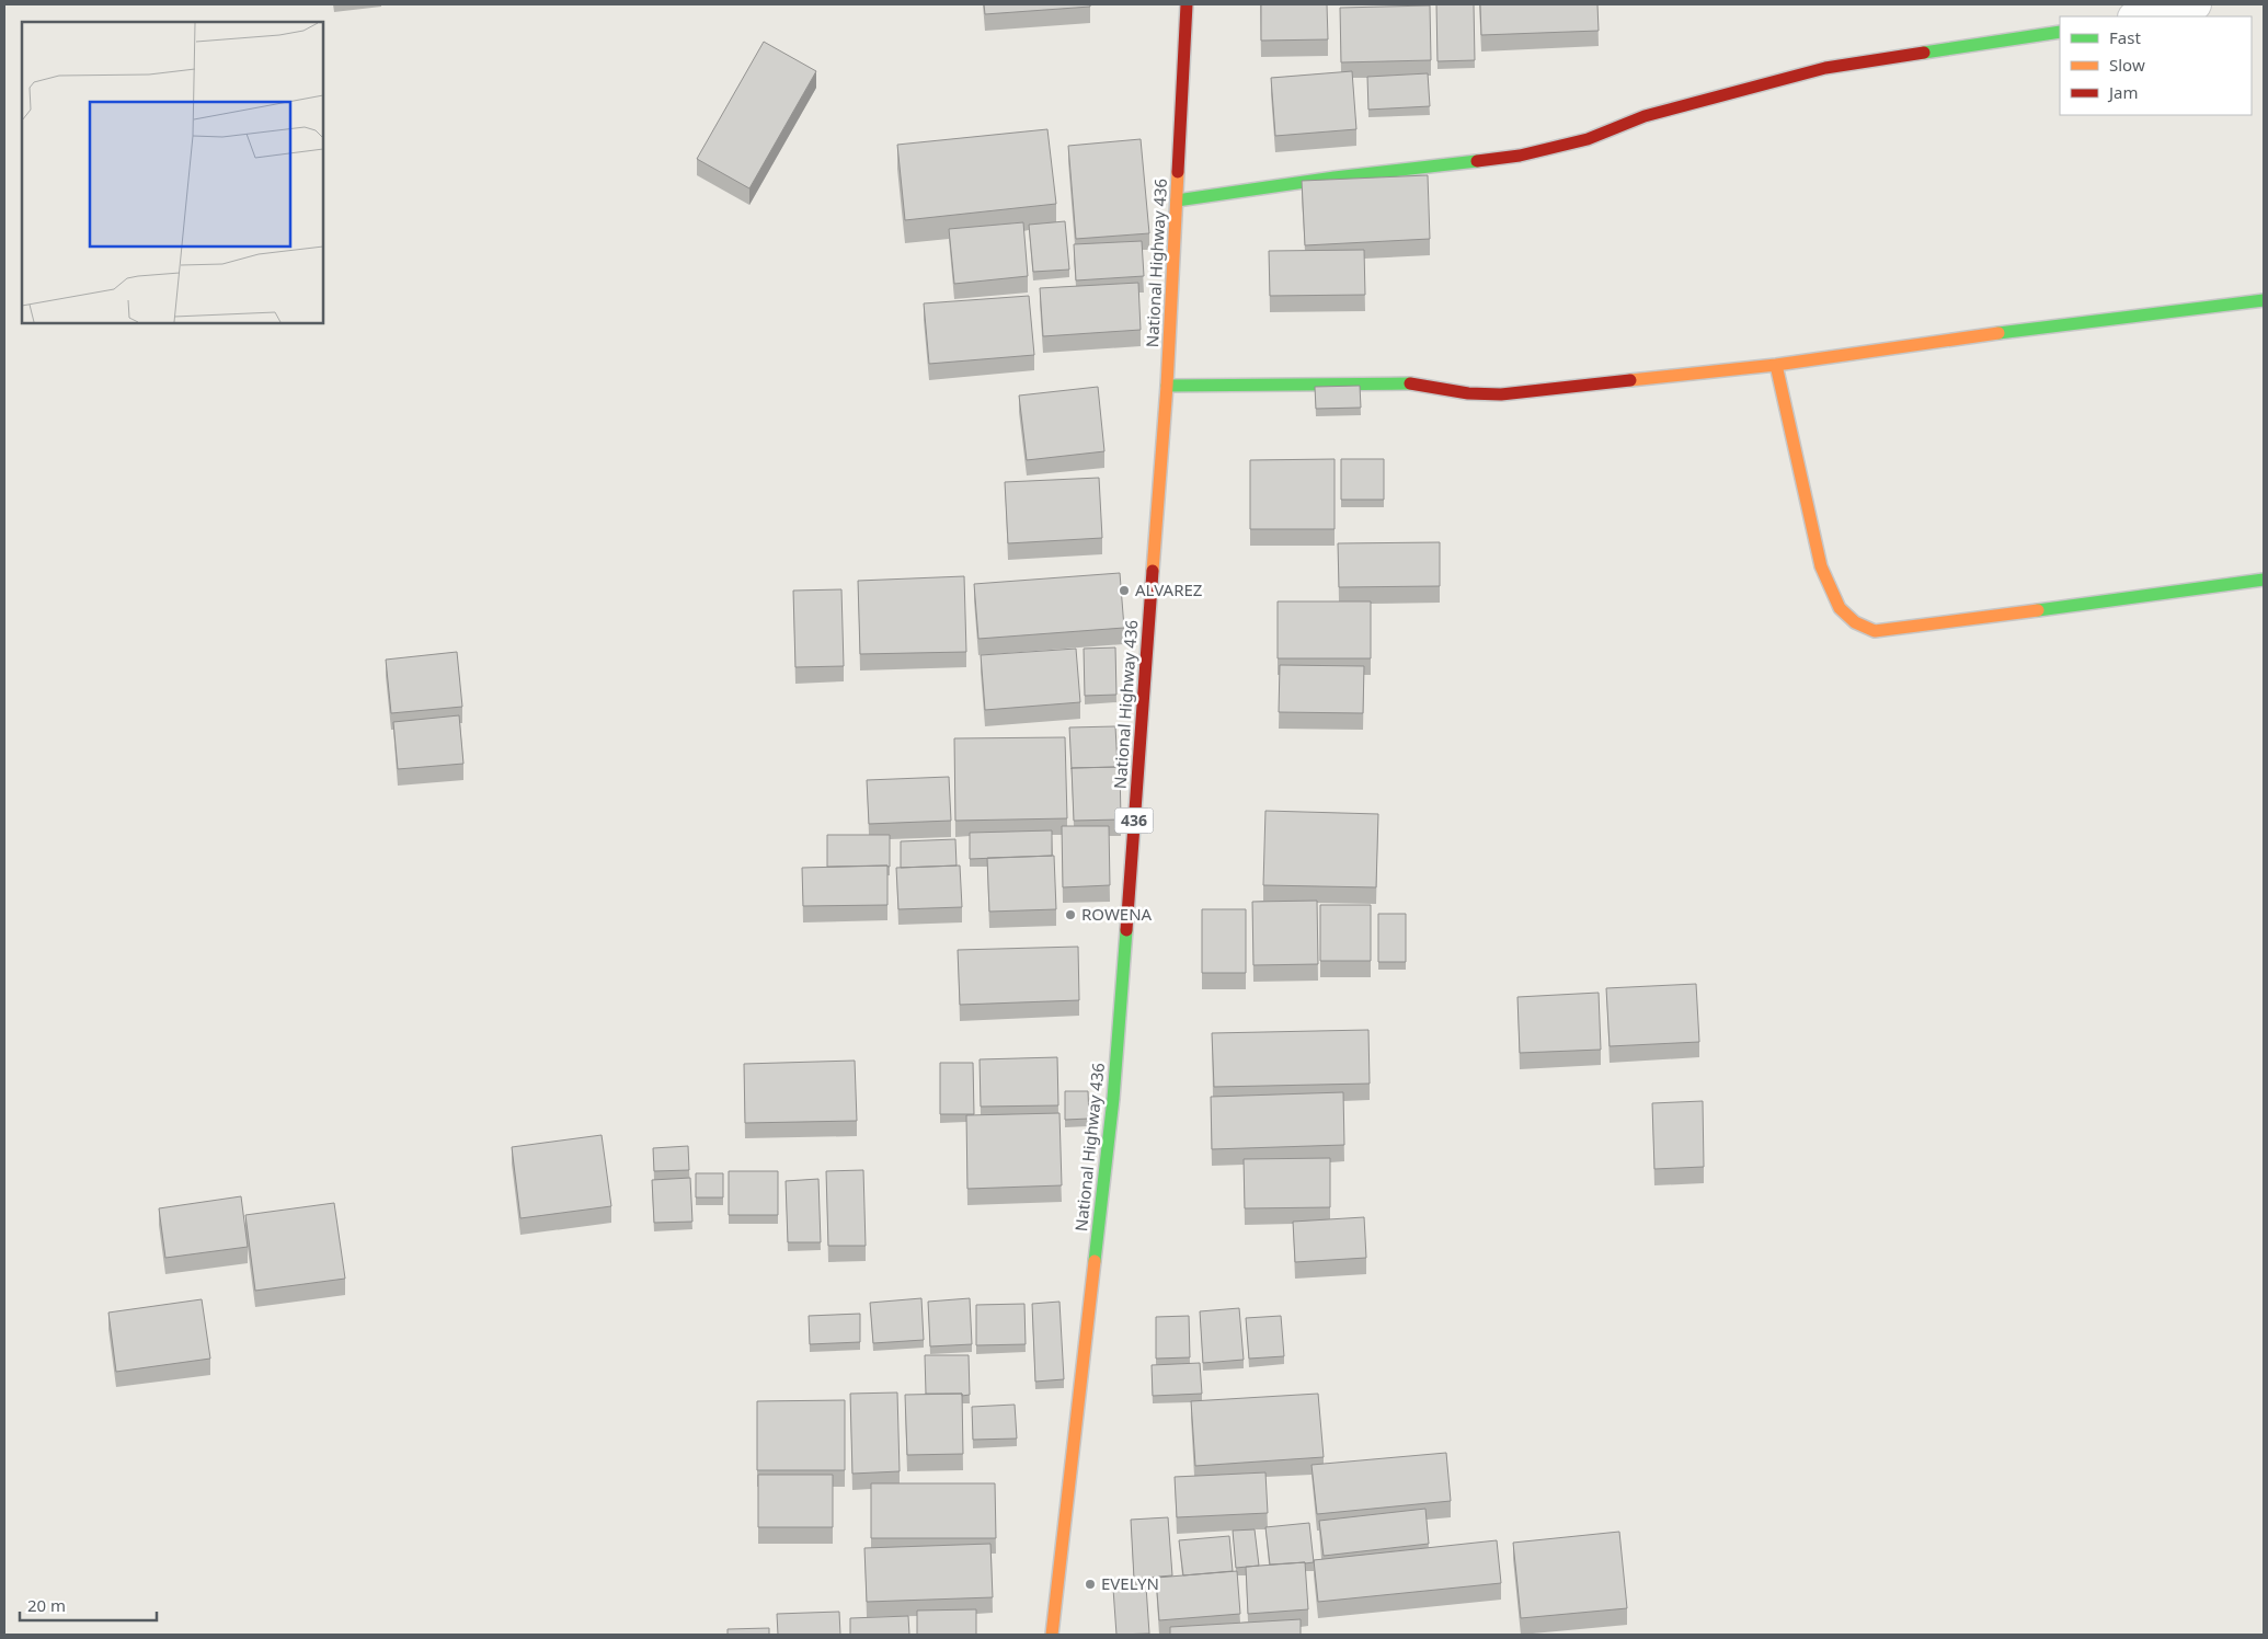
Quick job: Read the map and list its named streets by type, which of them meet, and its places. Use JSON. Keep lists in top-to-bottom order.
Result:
{
  "streets": {
    "street": ["National Highway 436", "436"]
  },
  "places": ["ALVAREZ", "ROWENA", "EVELYN"],
  "legend": ["Fast", "Slow", "Jam"],
  "scale_bar": "20 m"
}
